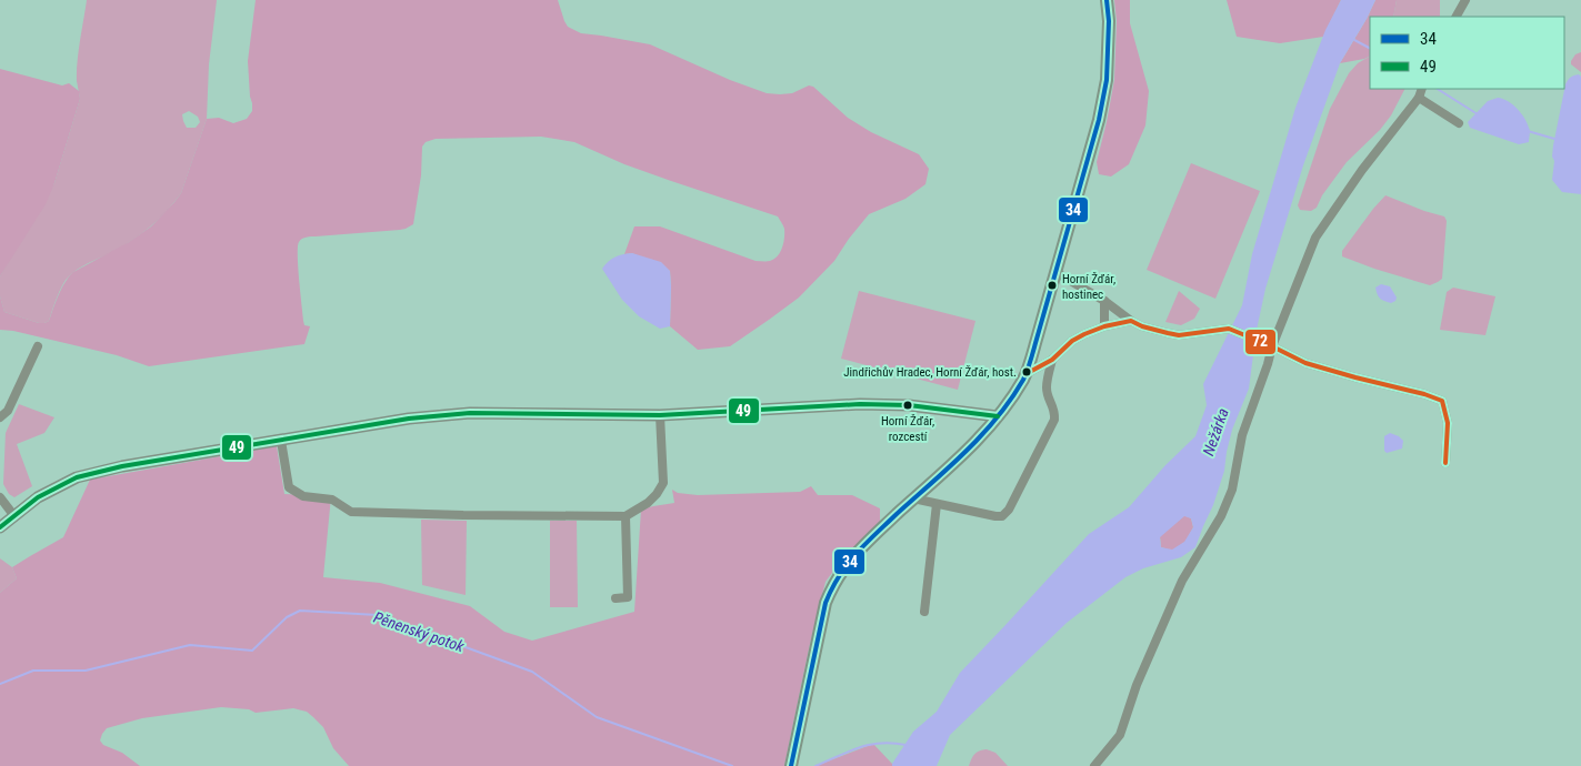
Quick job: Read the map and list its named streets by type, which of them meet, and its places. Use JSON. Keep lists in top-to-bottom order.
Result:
{
  "water": ["Nežárka", "Pěnenský potok"],
  "places": ["Horní Žďár, hostinec", "Jindřichův Hradec, Horní Žďár, host.", "Horní Žďár, rozcestí"],
  "lines": ["transit line 34", "transit line 72", "transit line 49"],
  "legend": ["34", "49"]
}
